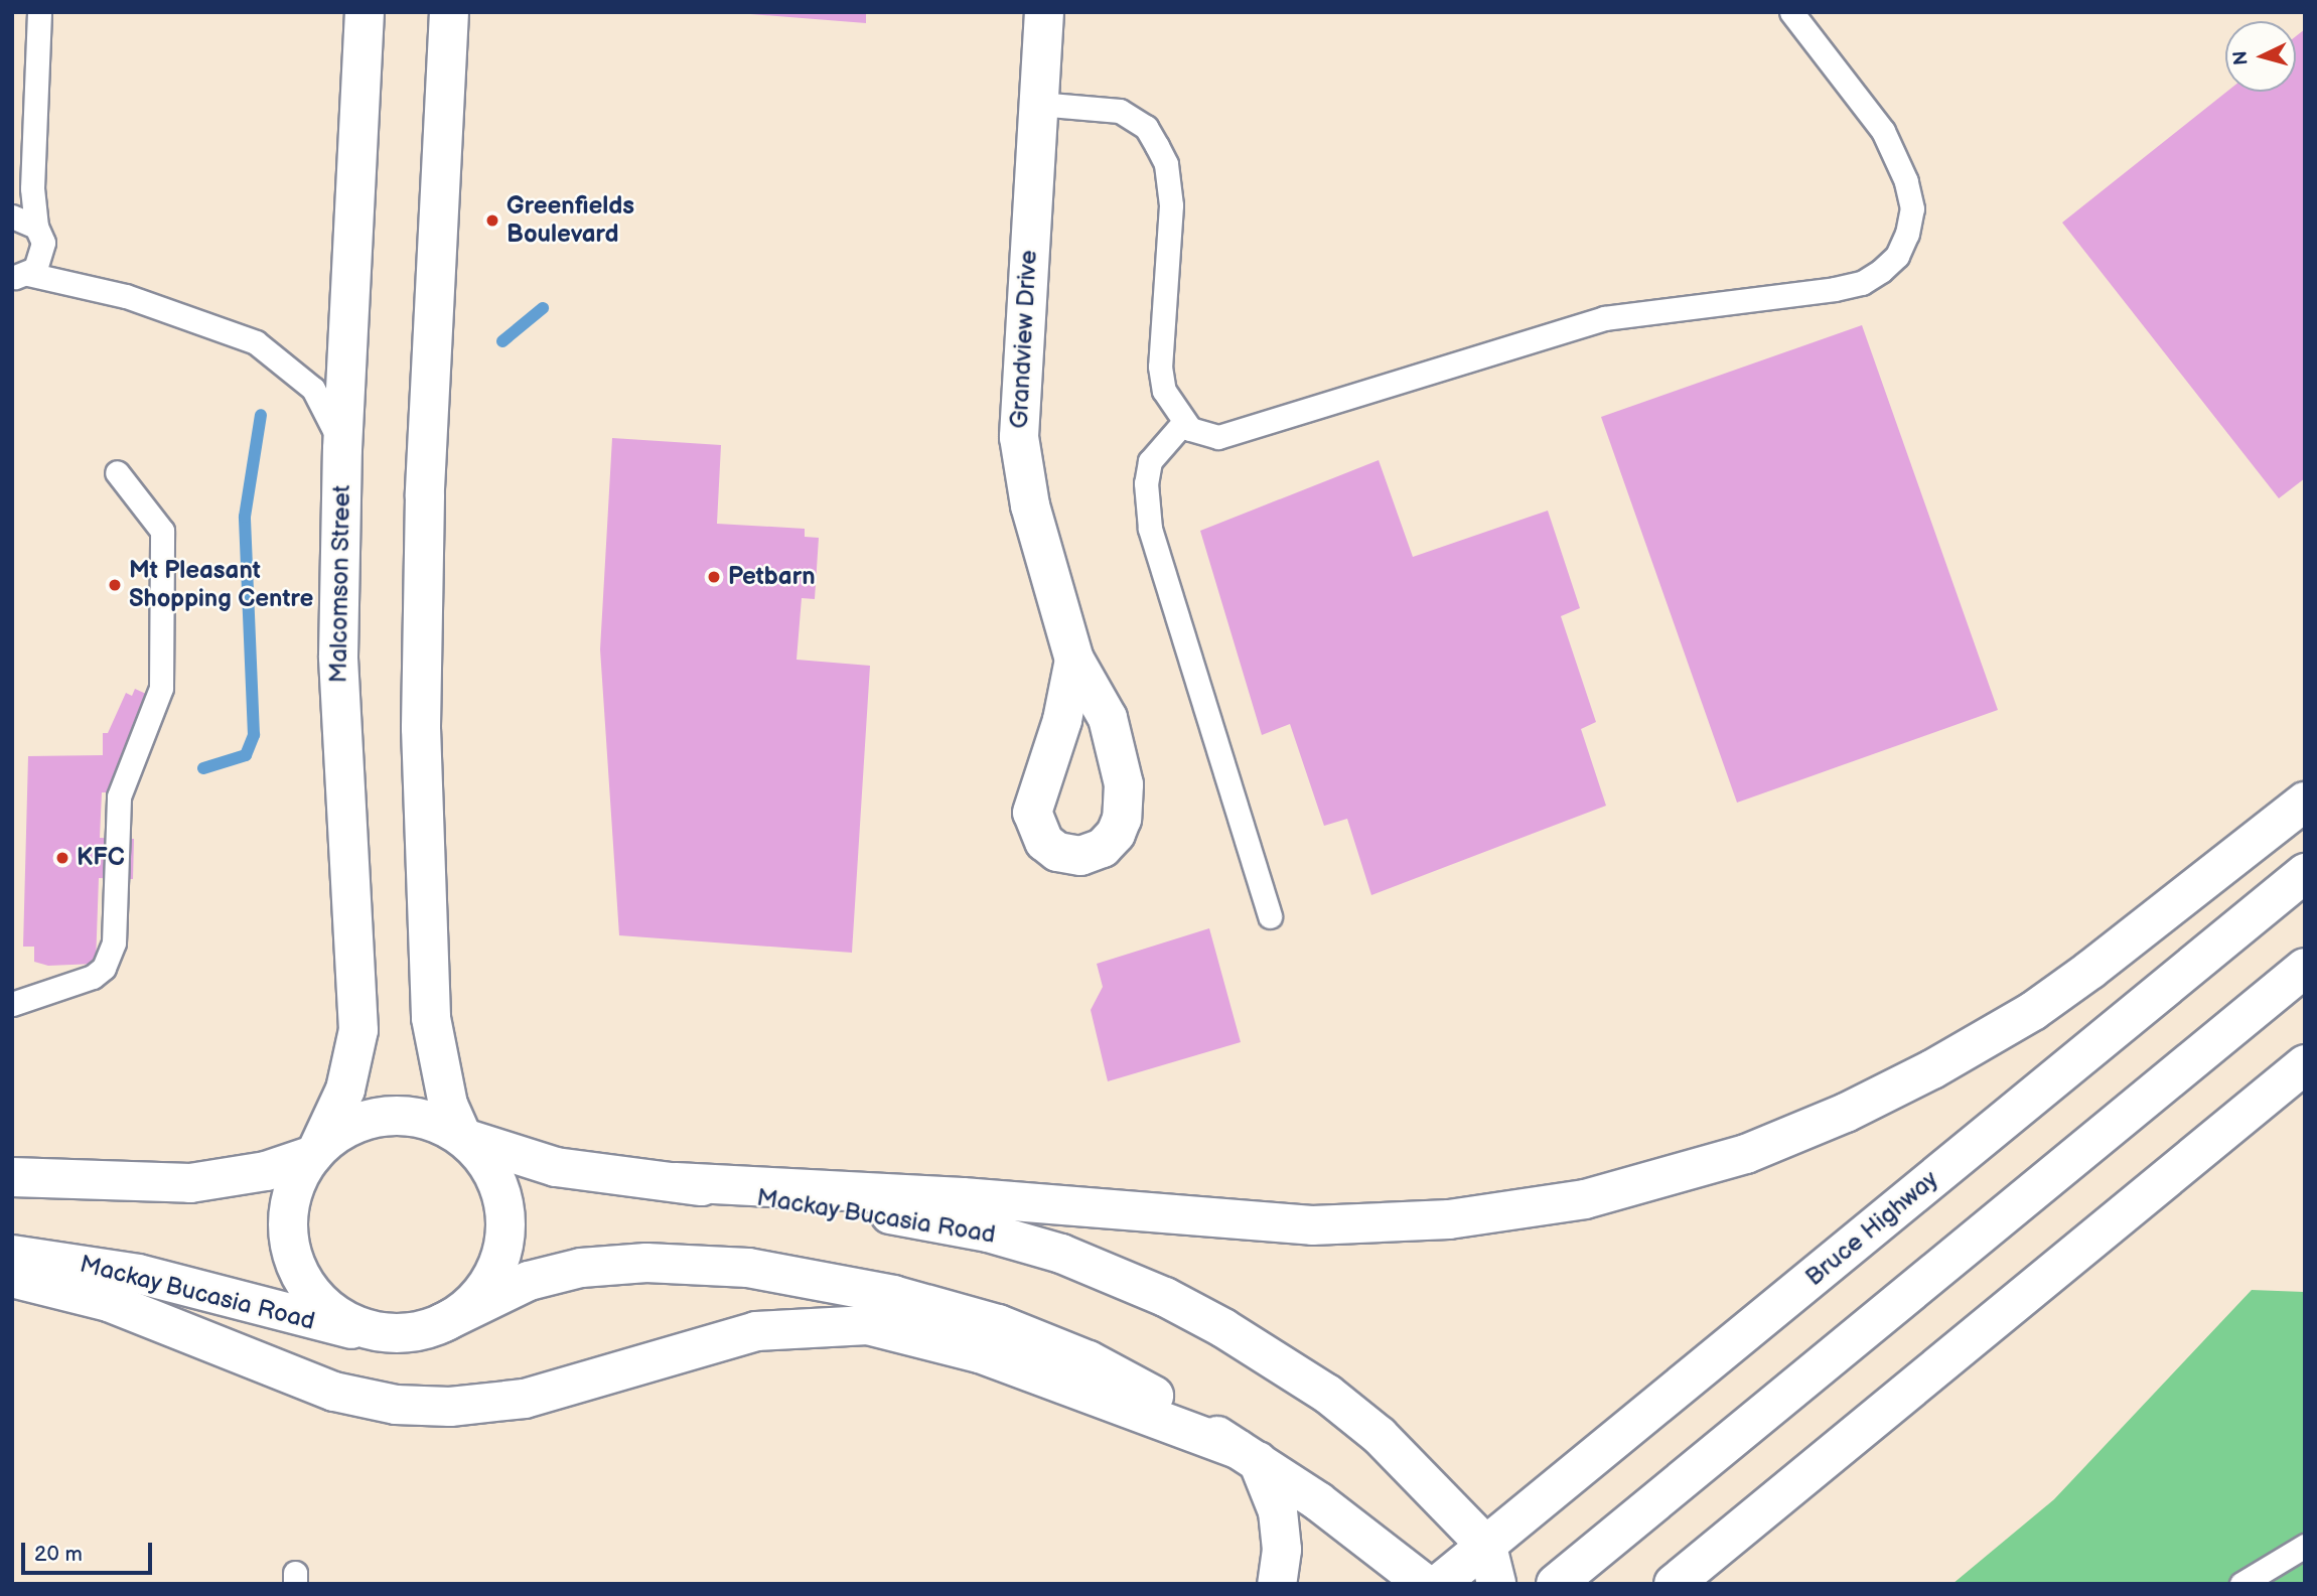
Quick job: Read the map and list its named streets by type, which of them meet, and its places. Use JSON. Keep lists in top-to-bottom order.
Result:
{
  "streets": {
    "main road": [
      "Grandview Drive",
      "Malcomson Street",
      "Mackay Bucasia Road",
      "Bruce Highway"
    ]
  },
  "crossings": [
    ["Malcomson Street", "Mackay Bucasia Road"],
    ["Mackay Bucasia Road", "Bruce Highway"]
  ],
  "places": [
    "Greenfields Boulevard",
    "Petbarn",
    "Mt Pleasant Shopping Centre",
    "KFC"
  ],
  "scale_bar": "20 m",
  "north": "left"
}
